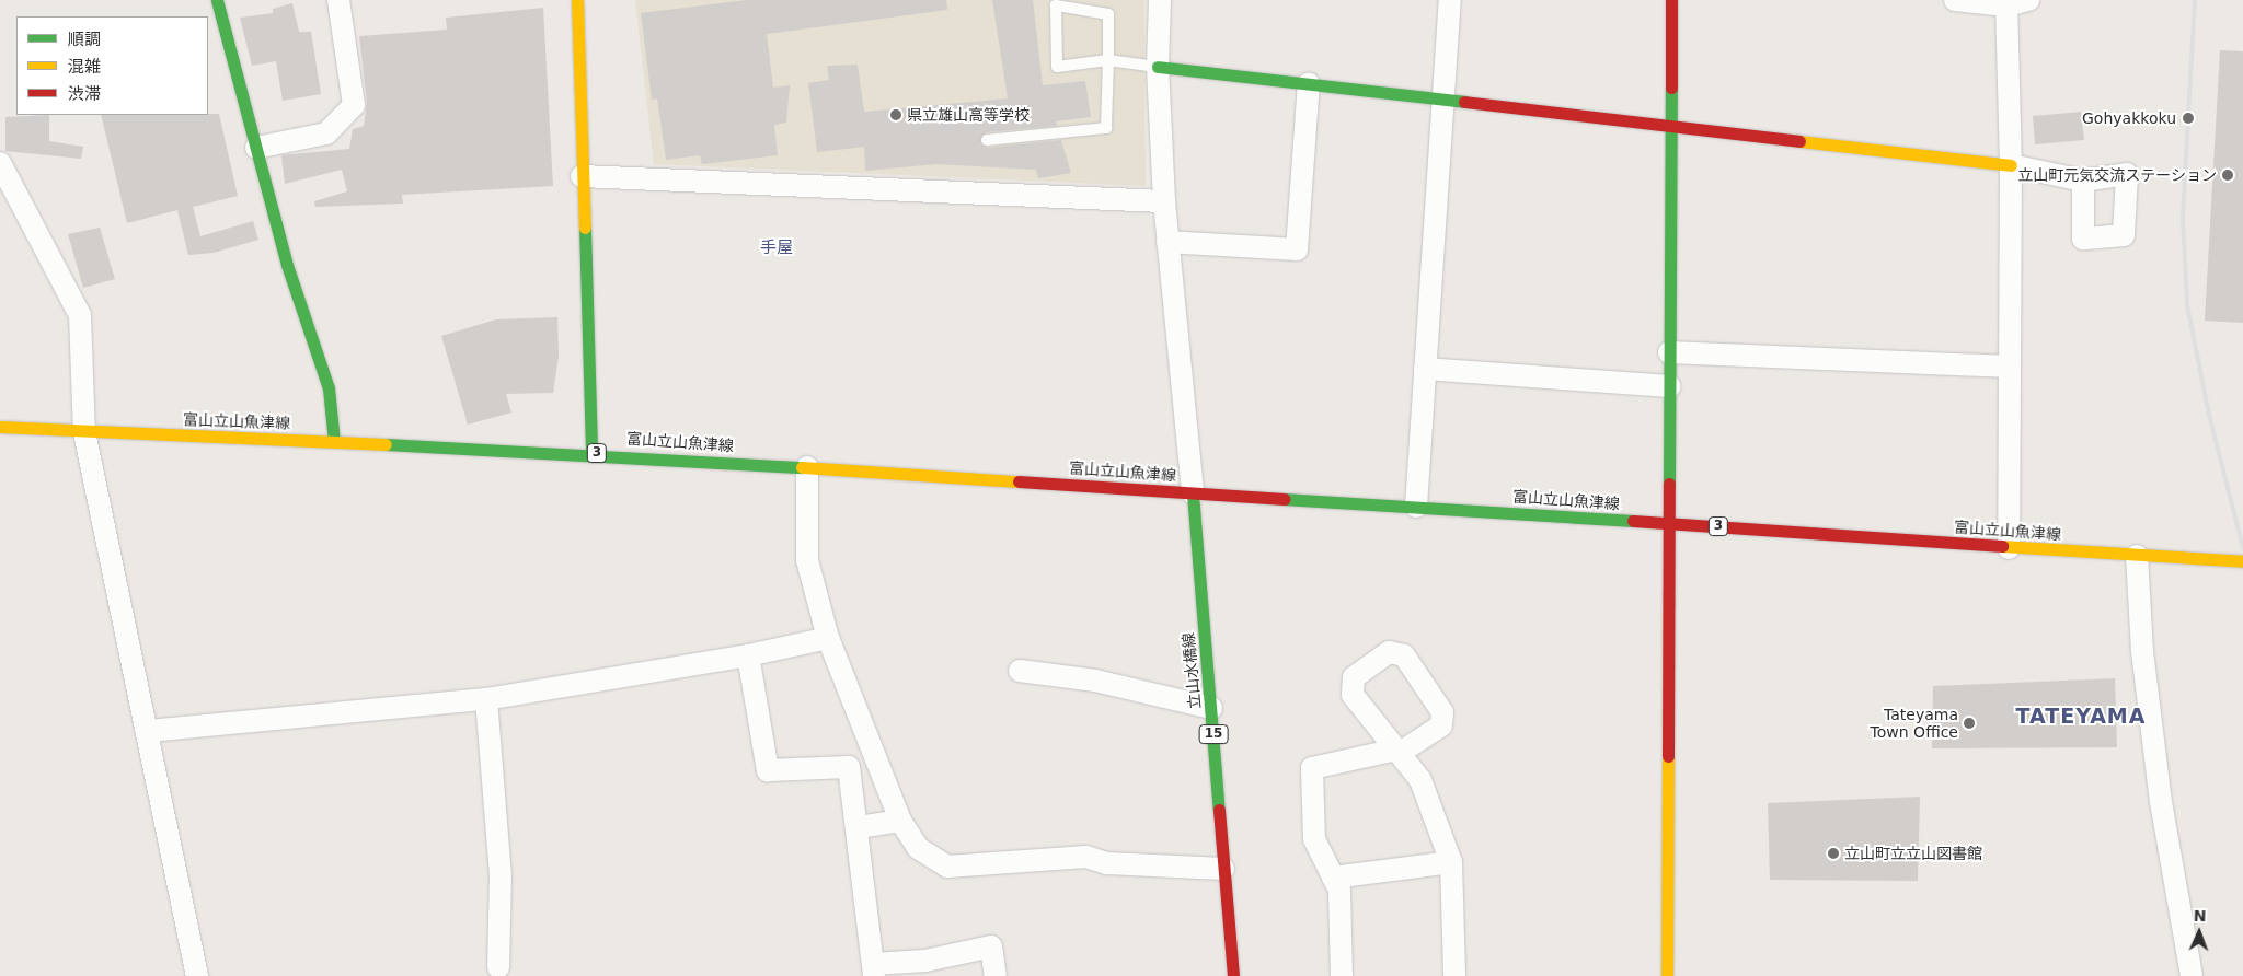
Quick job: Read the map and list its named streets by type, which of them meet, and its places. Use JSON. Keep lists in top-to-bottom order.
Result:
{
  "streets": {
    "street": [
      "富山立山魚津線",
      "3",
      "立山水橋線",
      "15"
    ]
  },
  "crossings": [
    ["富山立山魚津線", "立山水橋線"]
  ],
  "districts": ["手屋", "TATEYAMA"],
  "places": [
    "県立雄山高等学校",
    "Gohyakkoku",
    "立山町元気交流ステーション",
    "Tateyama Town Office",
    "立山町立立山図書館"
  ],
  "legend": ["順調", "混雑", "渋滞"],
  "north": "top"
}
